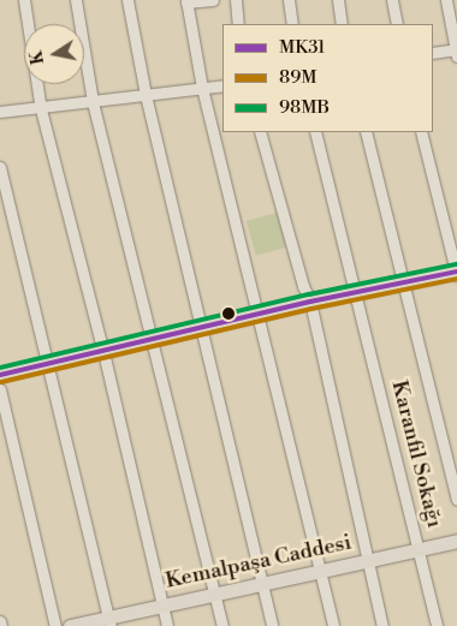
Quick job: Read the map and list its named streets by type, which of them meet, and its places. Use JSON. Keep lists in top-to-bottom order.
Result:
{
  "streets": {
    "main road": ["Kemalpaşa Caddesi"],
    "street": ["Karanfil Sokağı"]
  },
  "crossings": [
    ["Karanfil Sokağı", "Kemalpaşa Caddesi"]
  ],
  "lines": ["transit line 98MB", "transit line MK31", "transit line 89M"],
  "legend": ["MK31", "89M", "98MB"],
  "north": "left"
}
